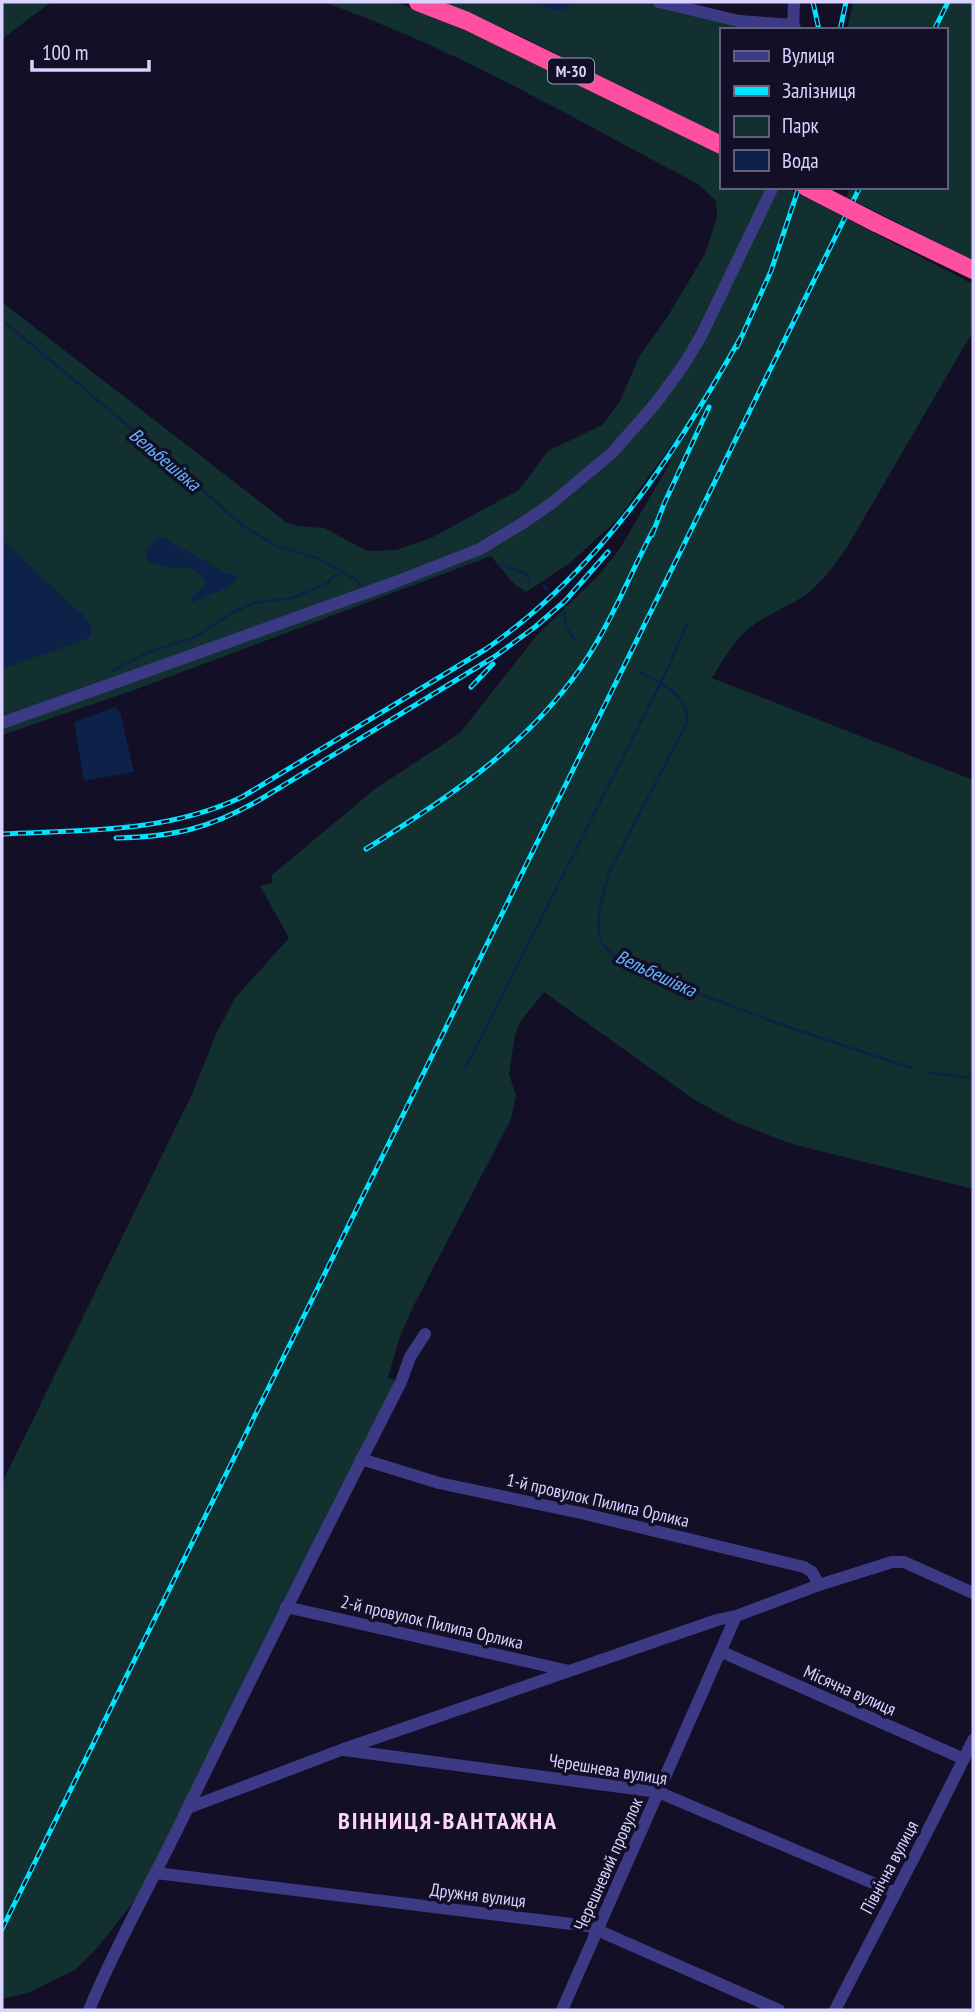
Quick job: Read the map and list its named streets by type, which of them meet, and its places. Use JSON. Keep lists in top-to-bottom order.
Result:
{
  "streets": {
    "highway": ["М-30"],
    "street": [
      "1-й провулок Пилипа Орлика",
      "2-й провулок Пилипа Орлика",
      "Місячна вулиця",
      "Черешнева вулиця",
      "Черешневий провулок",
      "Північна вулиця",
      "Дружня вулиця"
    ]
  },
  "crossings": [
    ["Місячна вулиця", "Черешневий провулок"],
    ["Місячна вулиця", "Північна вулиця"],
    ["Черешнева вулиця", "Черешневий провулок"],
    ["Черешнева вулиця", "Північна вулиця"],
    ["Черешневий провулок", "Дружня вулиця"]
  ],
  "districts": ["ВІННИЦЯ-ВАНТАЖНА"],
  "water": ["Вельбешівка"],
  "legend": [
    "Вулиця",
    "Залізниця",
    "Парк",
    "Вода"
  ],
  "scale_bar": "100 m"
}
